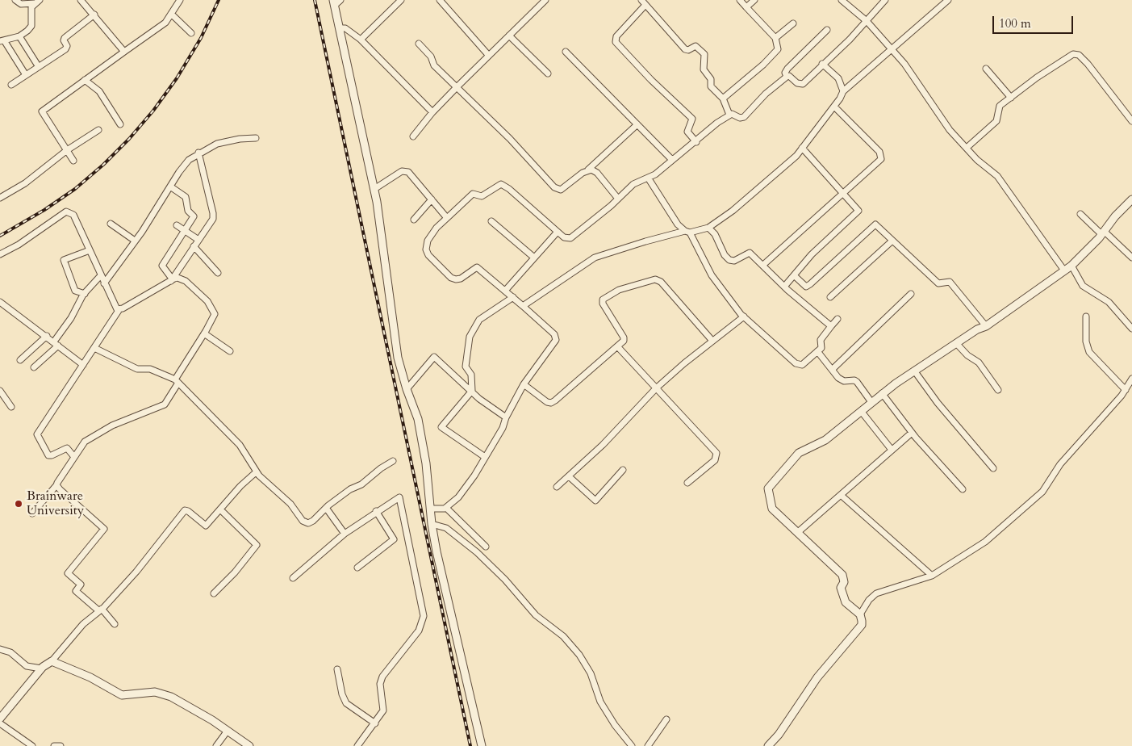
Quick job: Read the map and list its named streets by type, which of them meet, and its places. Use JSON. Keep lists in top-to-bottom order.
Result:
{
  "places": ["Brainware University"],
  "scale_bar": "100 m"
}
